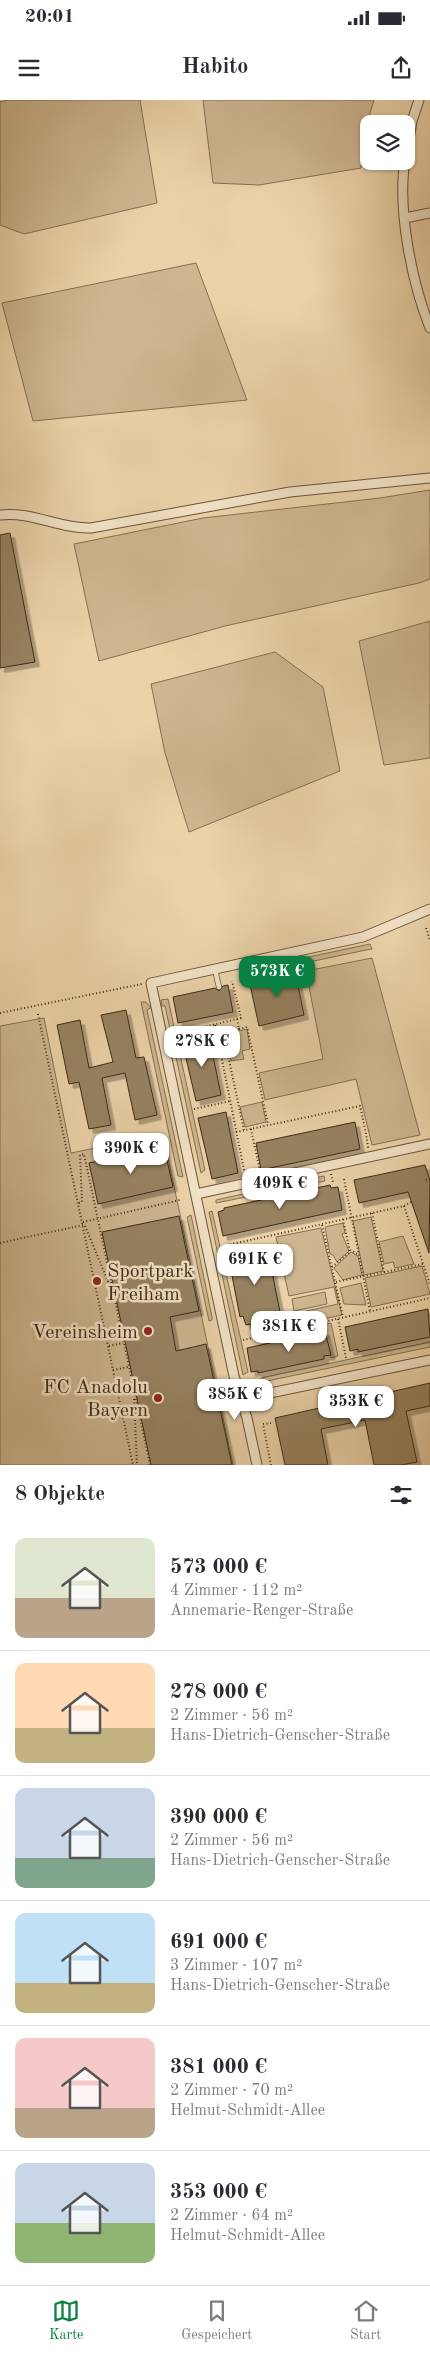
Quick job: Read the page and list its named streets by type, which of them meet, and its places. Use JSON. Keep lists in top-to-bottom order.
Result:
{
  "places": ["Sportpark Freiham", "Vereinsheim", "FC Anadolu Bayern"],
  "page": {
    "status": "20:01",
    "header": "Habito",
    "price": [
      "573K €",
      "278K €",
      "390K €",
      "409K €",
      "691K €",
      "381K €",
      "385K €",
      "353K €"
    ],
    "heading": "8 Objekte",
    "list": [
      {
        "name": "573 000 €",
        "note": "4 Zimmer · 112 m² · Annemarie-Renger-Straße"
      },
      {
        "name": "278 000 €",
        "note": "2 Zimmer · 56 m² · Hans-Dietrich-Genscher-Straße"
      },
      {
        "name": "390 000 €",
        "note": "2 Zimmer · 56 m² · Hans-Dietrich-Genscher-Straße"
      },
      {
        "name": "691 000 €",
        "note": "3 Zimmer · 107 m² · Hans-Dietrich-Genscher-Straße"
      },
      {
        "name": "381 000 €",
        "note": "2 Zimmer · 70 m² · Helmut-Schmidt-Allee"
      },
      {
        "name": "353 000 €",
        "note": "2 Zimmer · 64 m² · Helmut-Schmidt-Allee"
      }
    ],
    "tabs": ["Karte", "Gespeichert", "Start"]
  }
}
